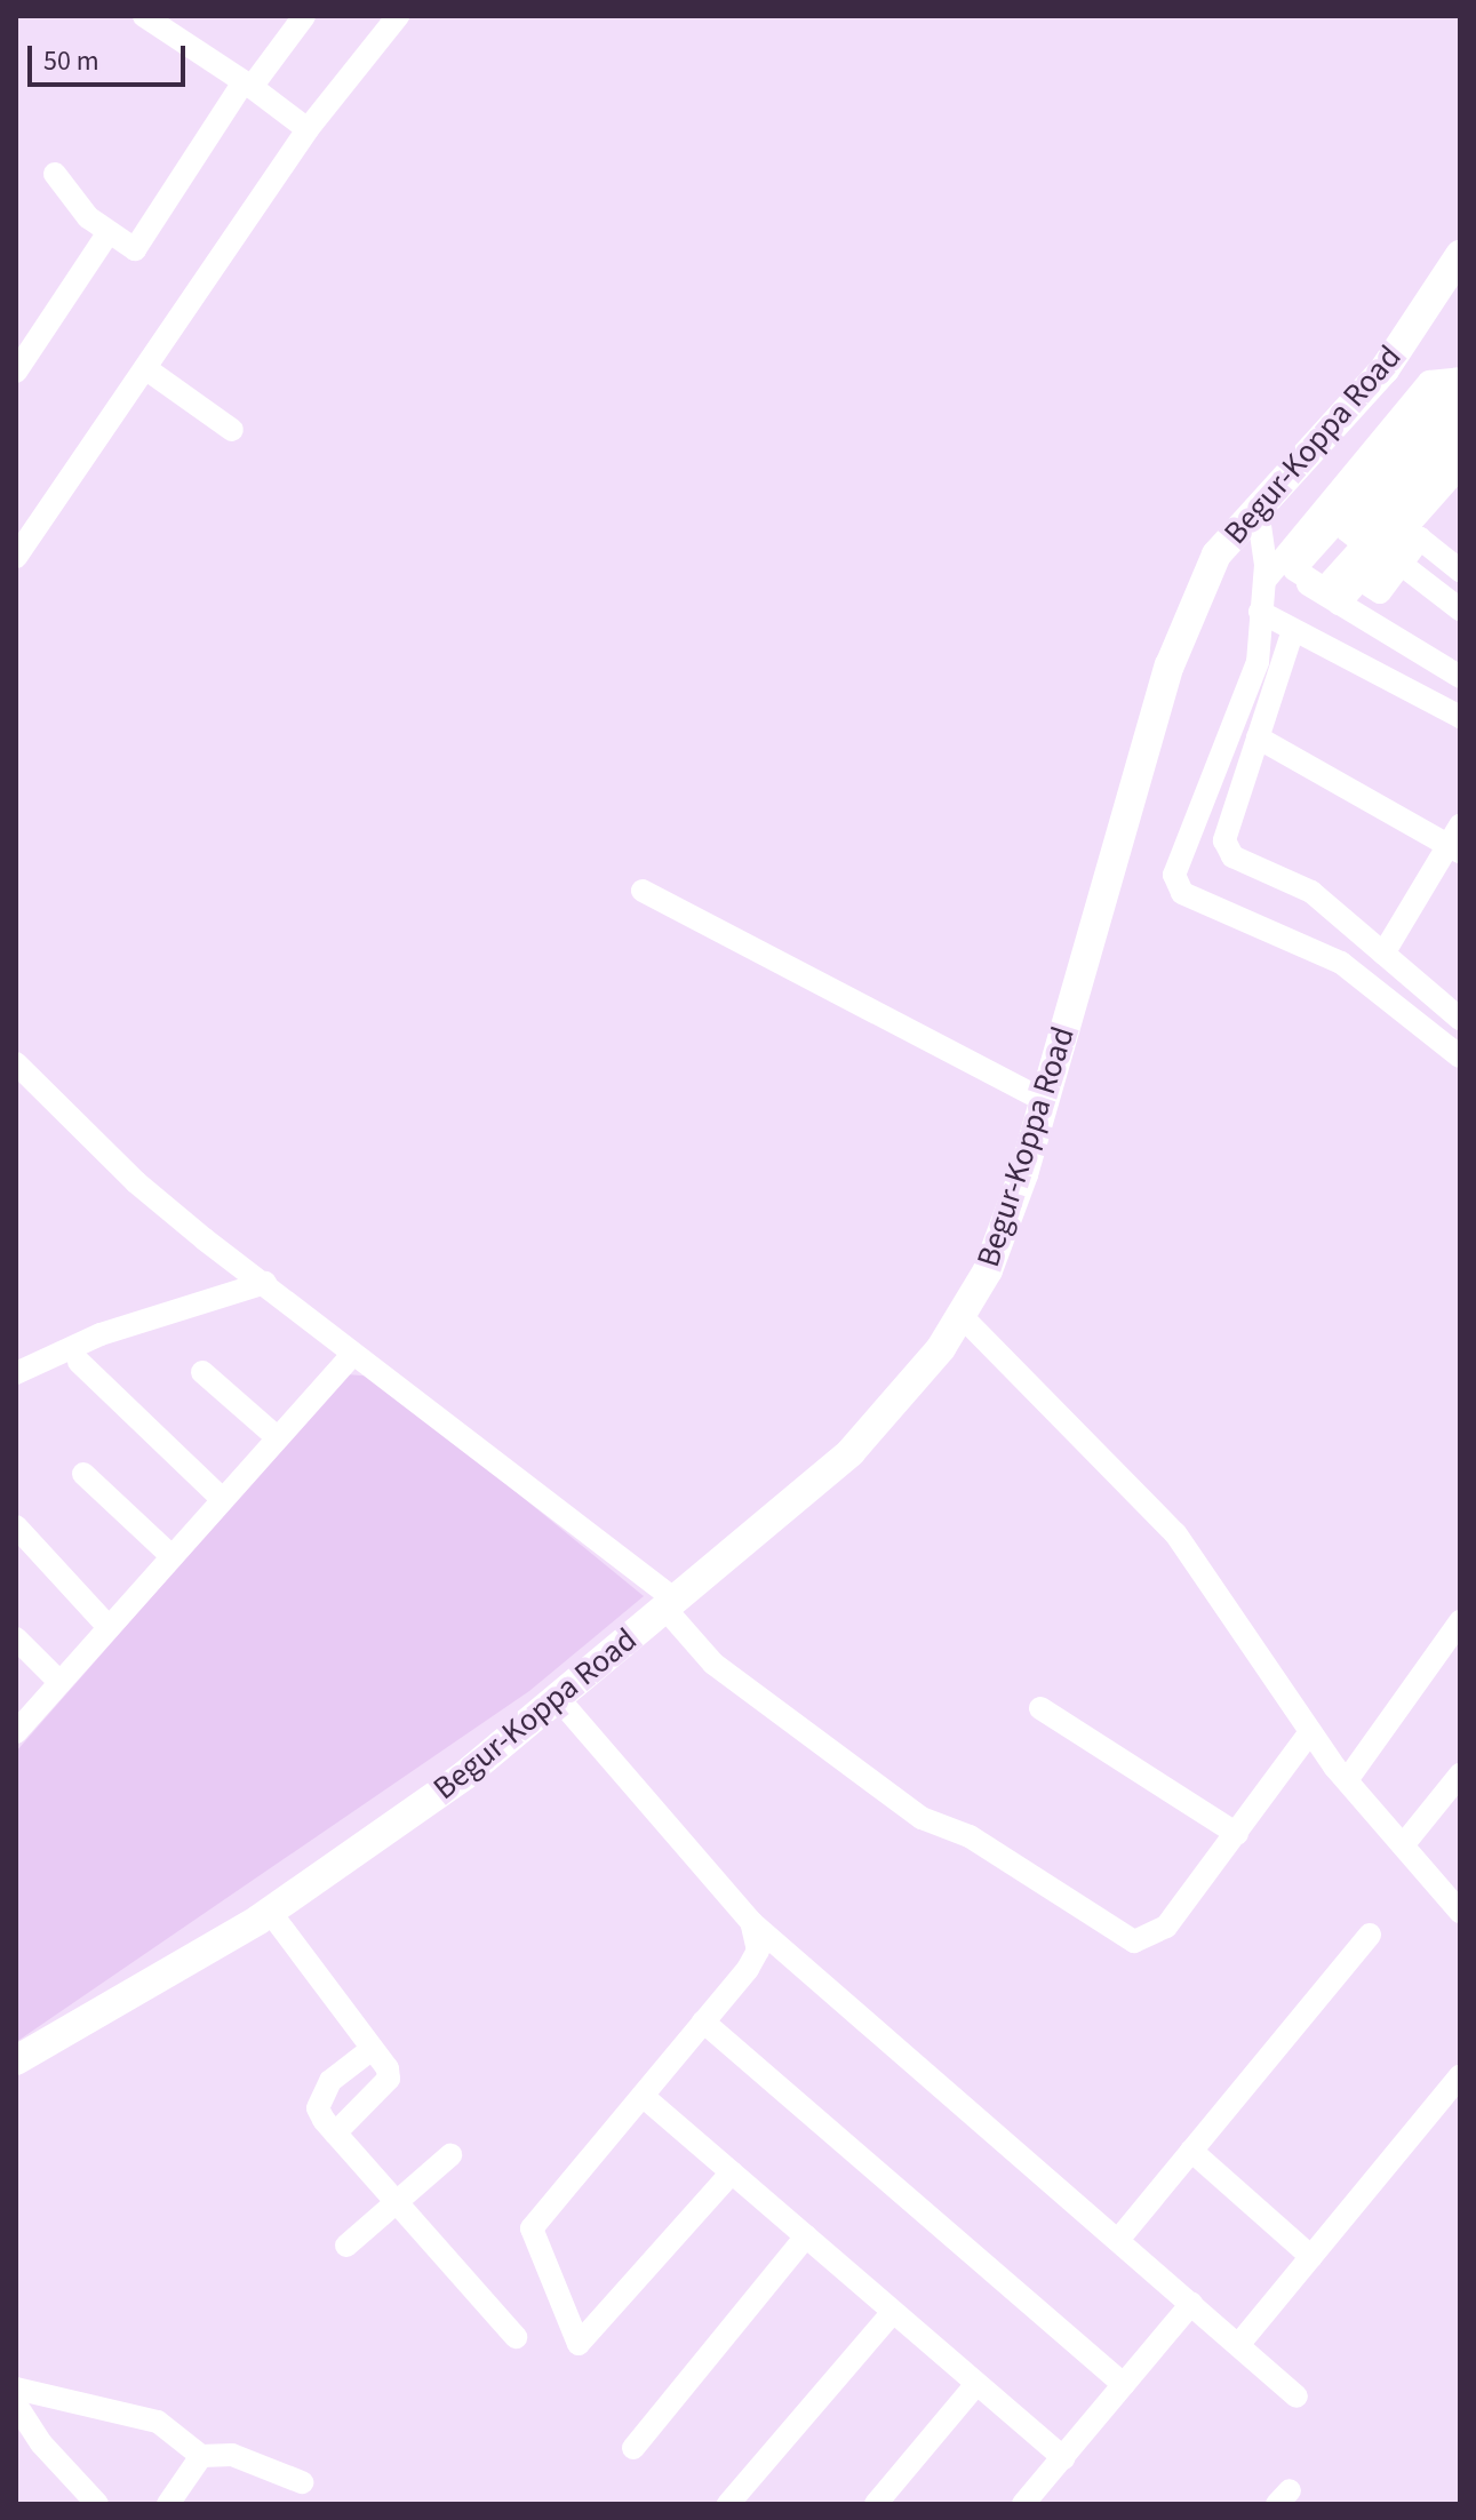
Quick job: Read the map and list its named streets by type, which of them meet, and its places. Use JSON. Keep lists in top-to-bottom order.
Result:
{
  "streets": {
    "main road": ["Begur-Koppa Road"]
  },
  "scale_bar": "50 m"
}
